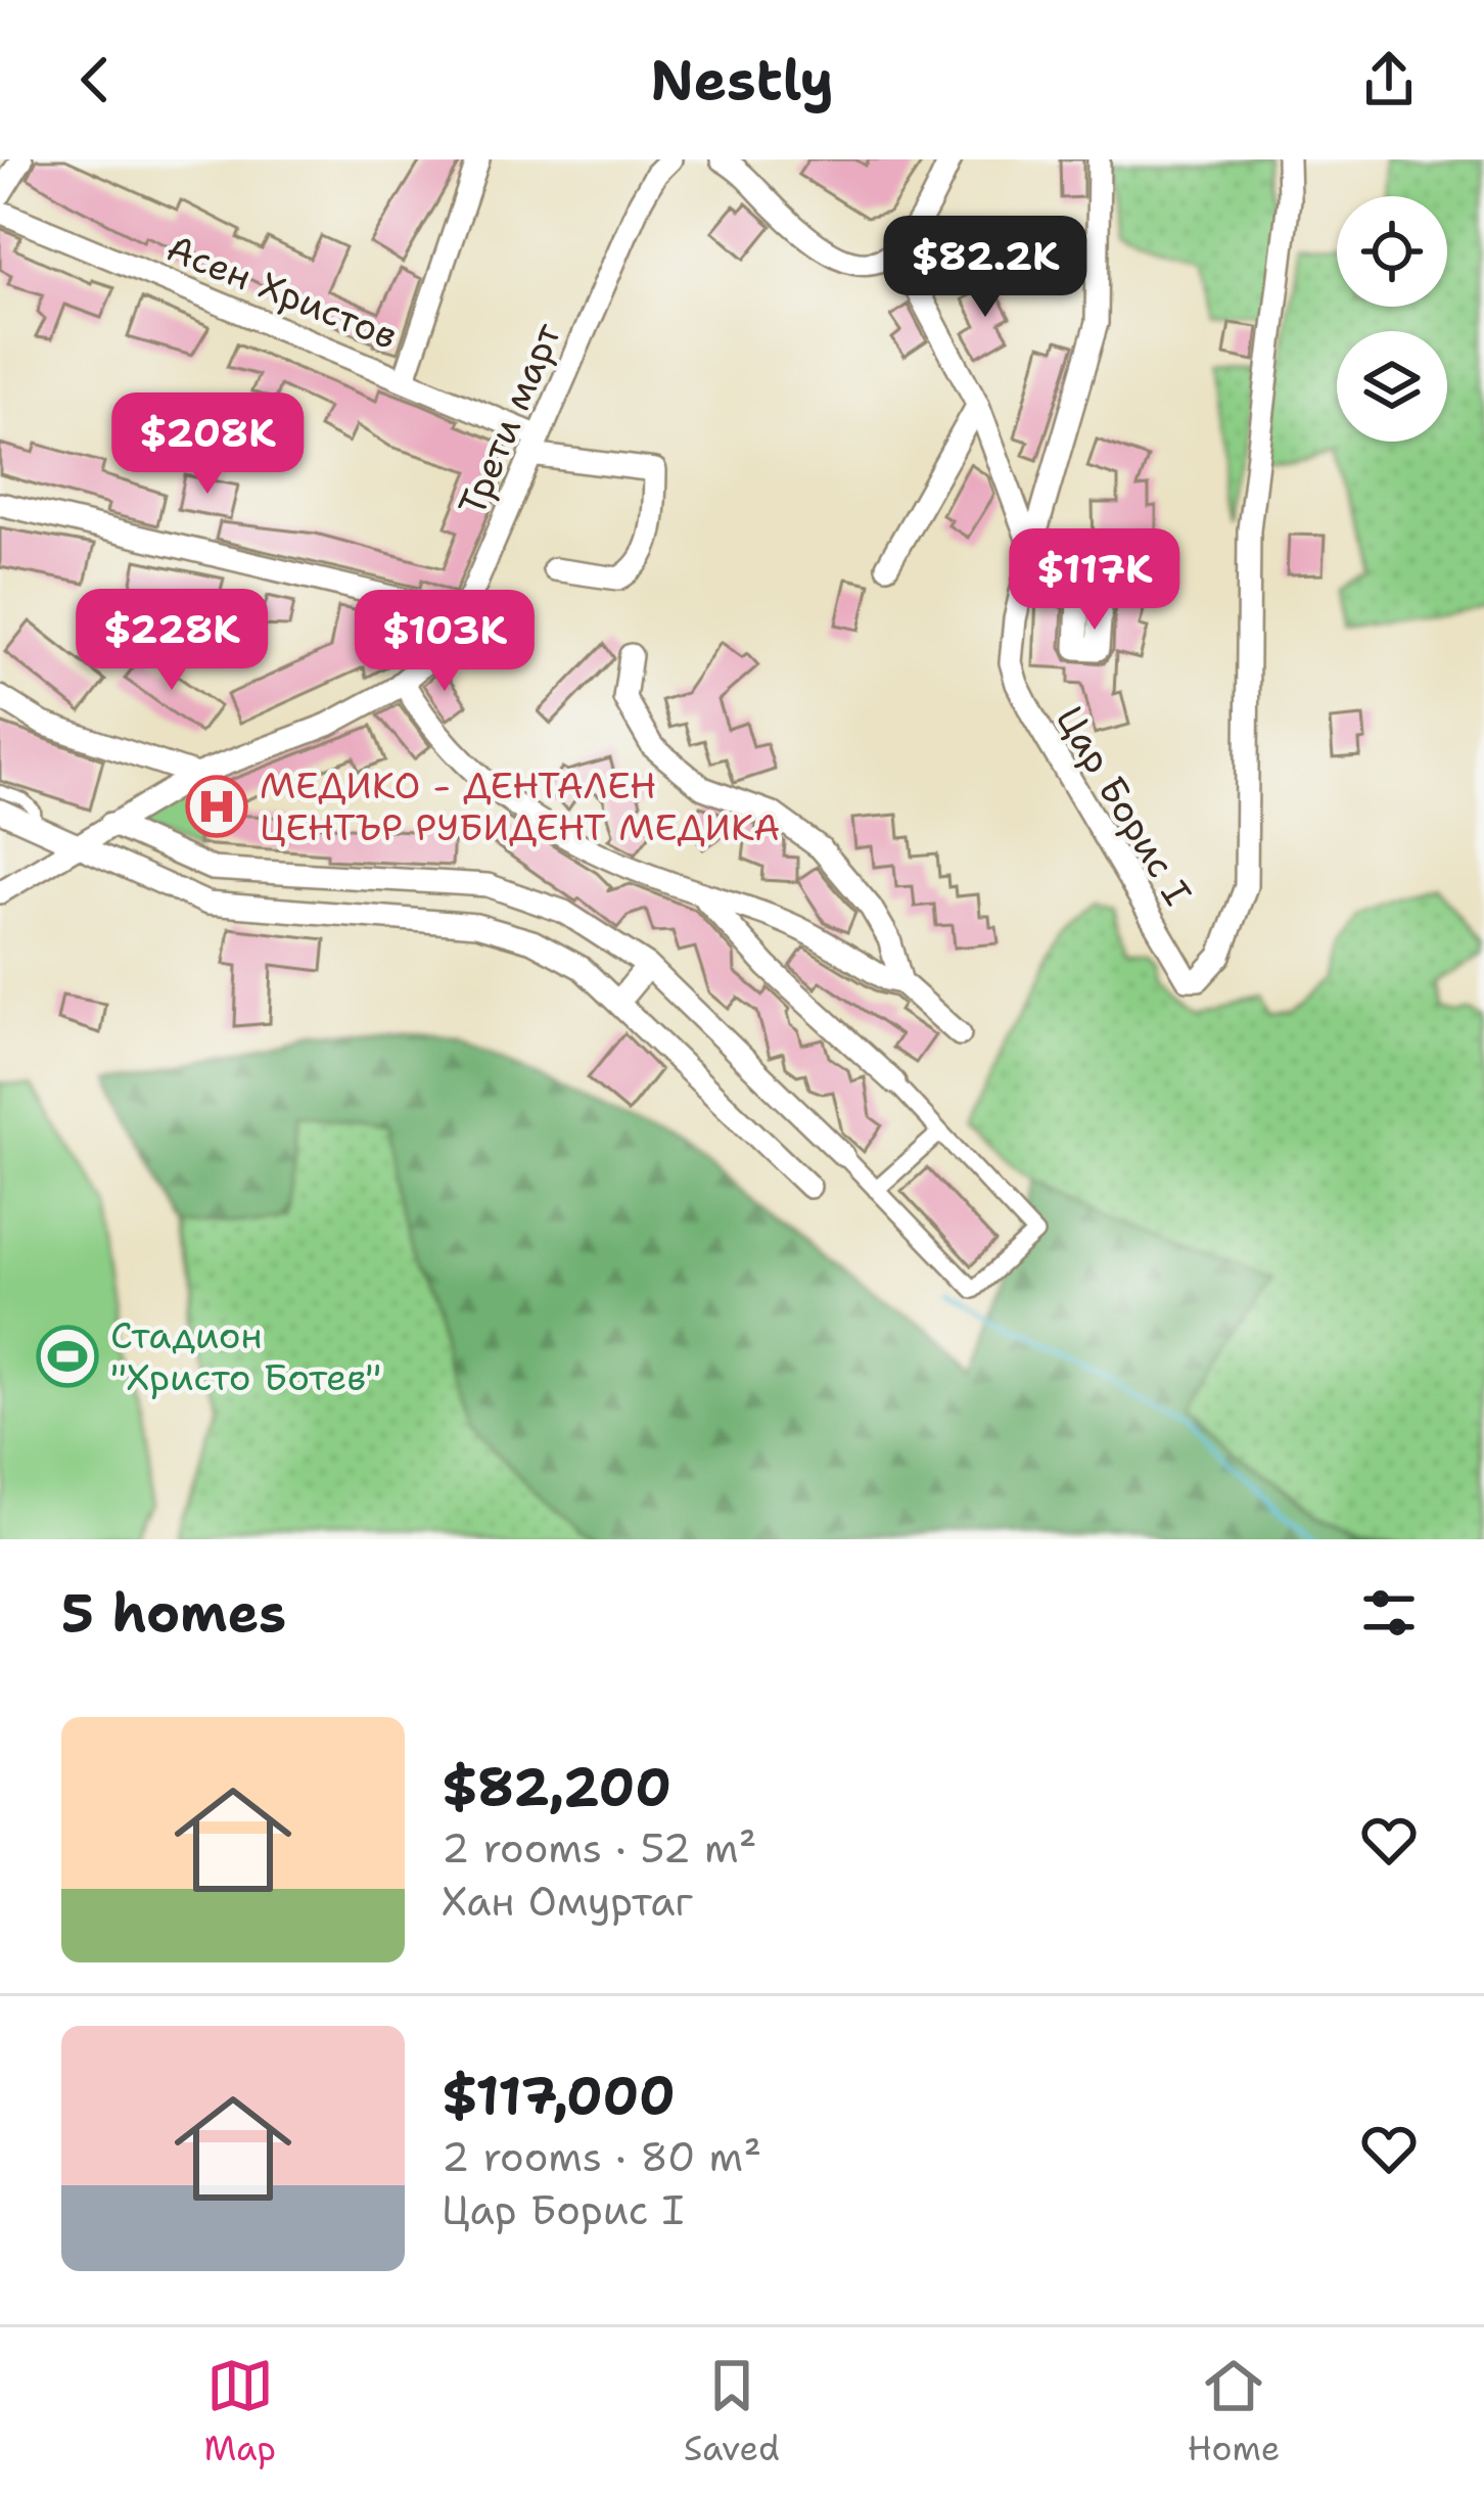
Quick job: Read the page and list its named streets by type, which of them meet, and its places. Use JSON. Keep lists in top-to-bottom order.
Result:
{
  "streets": {
    "street": ["Асен Христов", "Трети март", "Цар Борис I"]
  },
  "crossings": [
    ["Асен Христов", "Трети март"]
  ],
  "places": {
    "hospital": ["МЕДИКО - ДЕНТАЛЕН ЦЕНТЪР РУБИДЕНТ МЕДИКА"],
    "sports": ["Стадион \"Христо Ботев\""]
  },
  "page": {
    "header": "Nestly",
    "price": [
      "$82.2K",
      "$208K",
      "$117K",
      "$228K",
      "$103K"
    ],
    "heading": "5 homes",
    "list": [
      {
        "name": "$82,200",
        "note": "2 rooms · 52 m² · Хан Омуртаг"
      },
      {
        "name": "$117,000",
        "note": "2 rooms · 80 m² · Цар Борис I"
      }
    ],
    "tabs": ["Map", "Saved", "Home"]
  }
}
